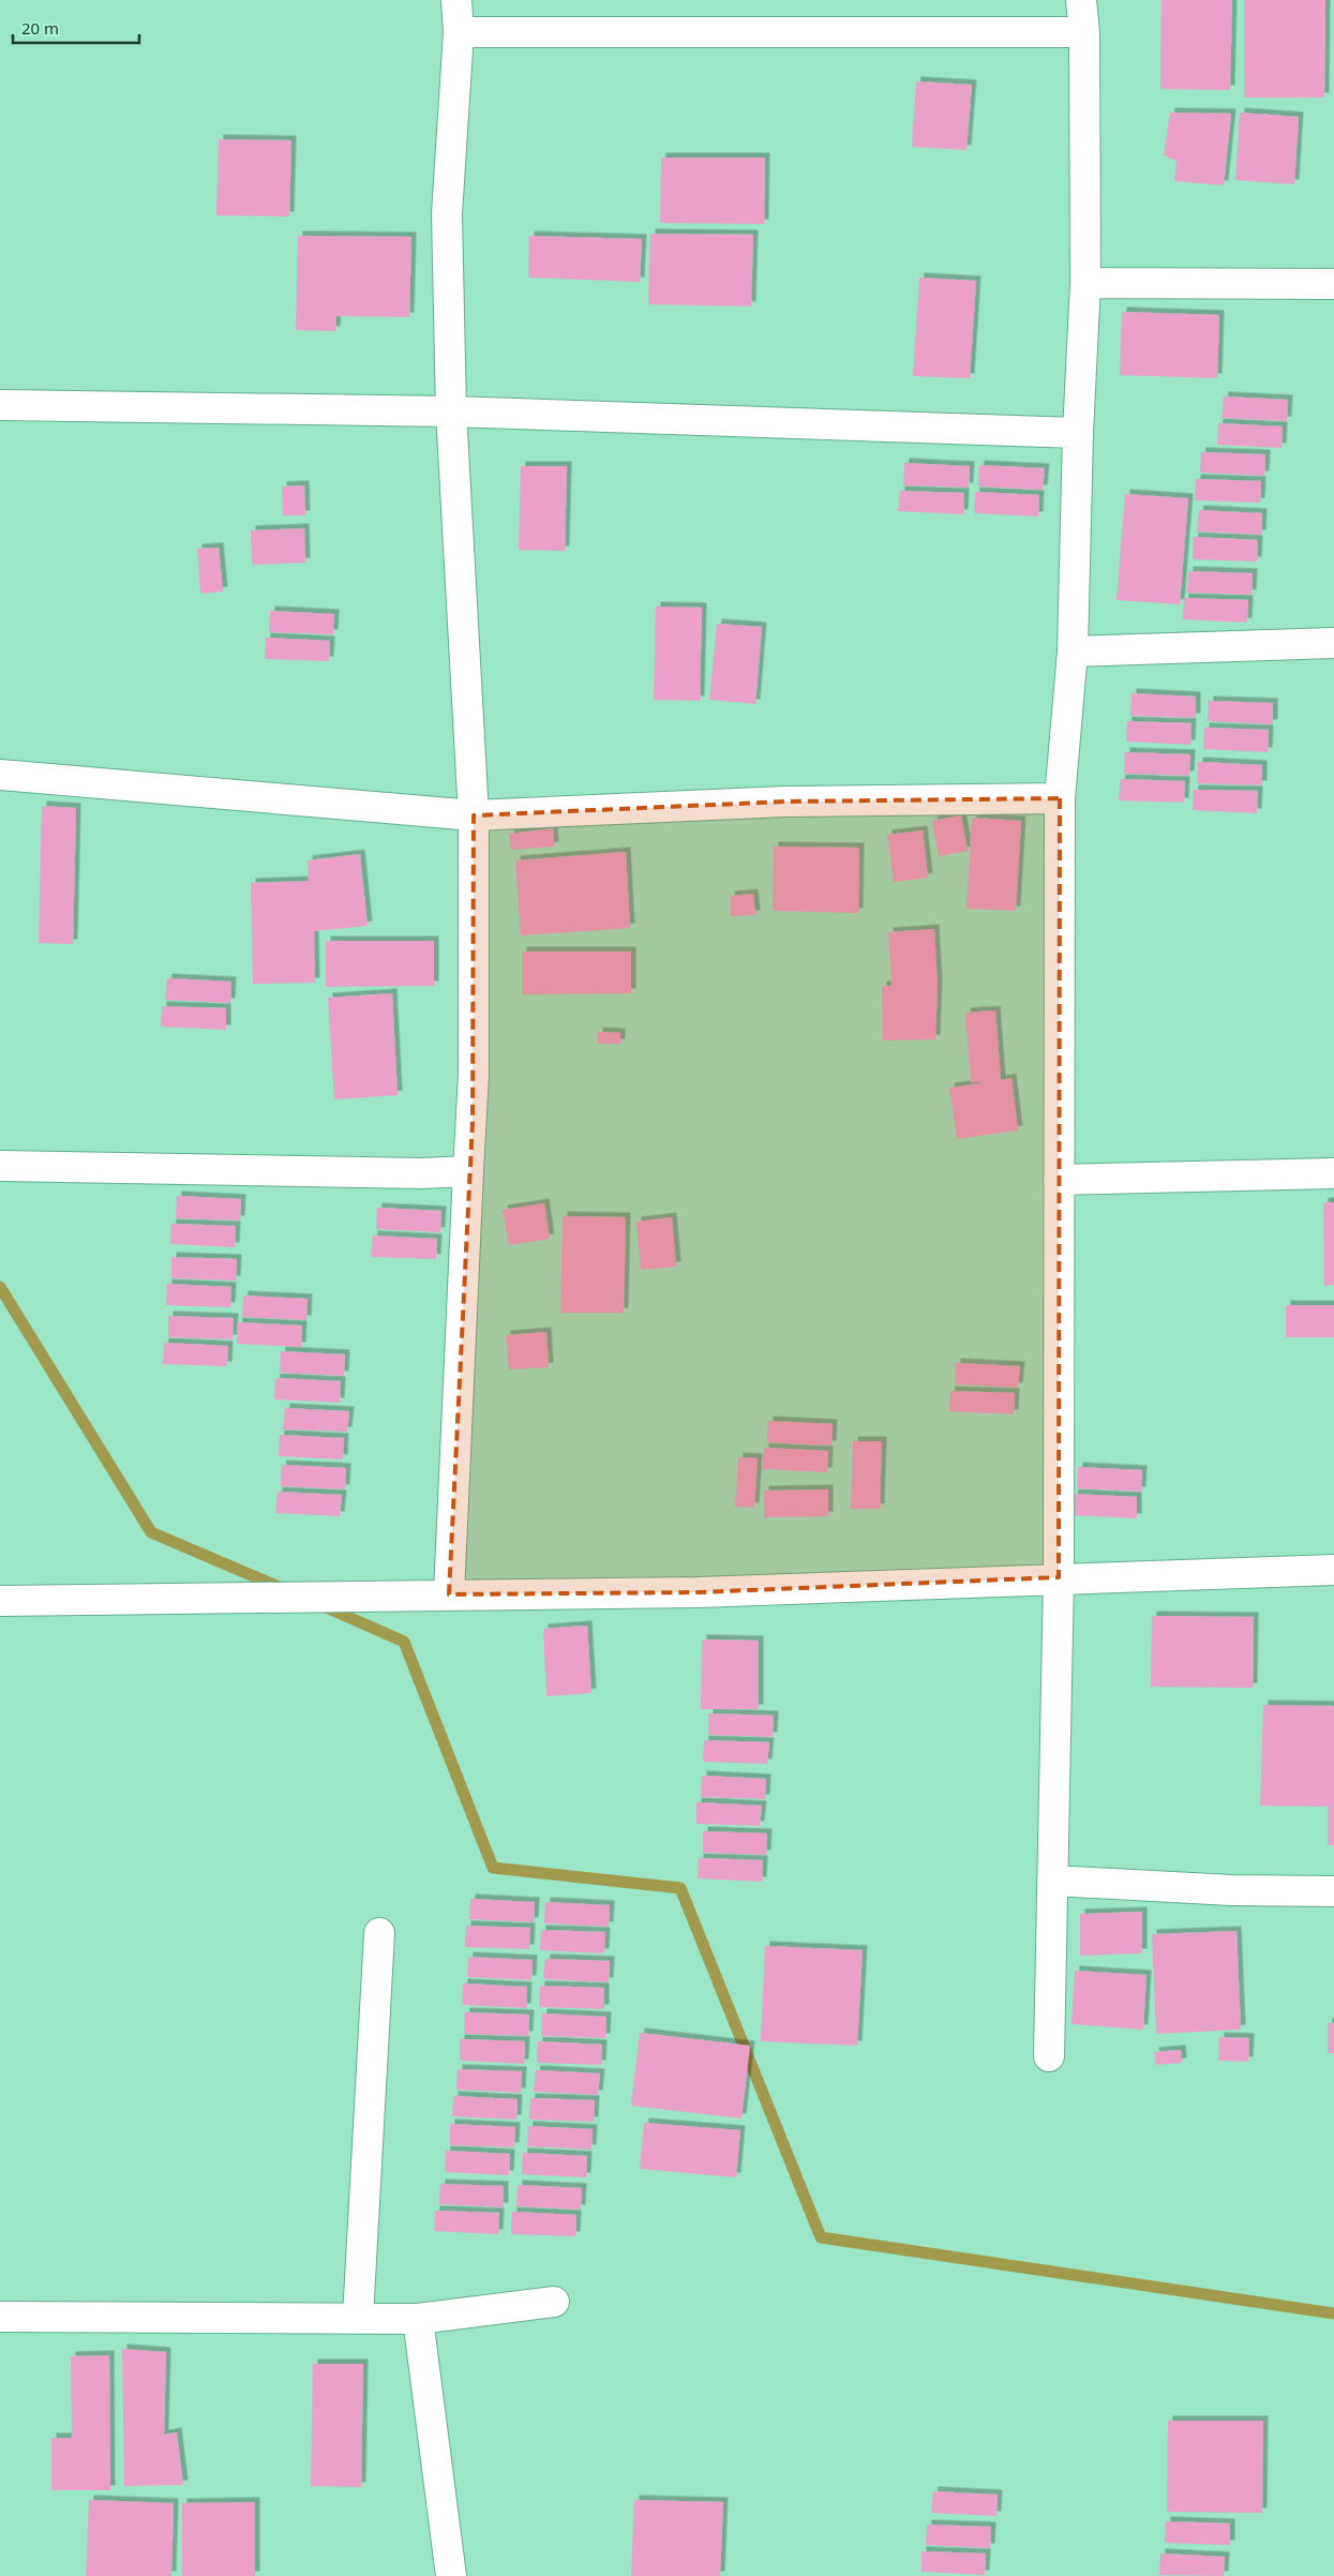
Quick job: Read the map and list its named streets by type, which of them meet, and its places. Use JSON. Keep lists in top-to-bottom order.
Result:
{
  "scale_bar": "20 m"
}
